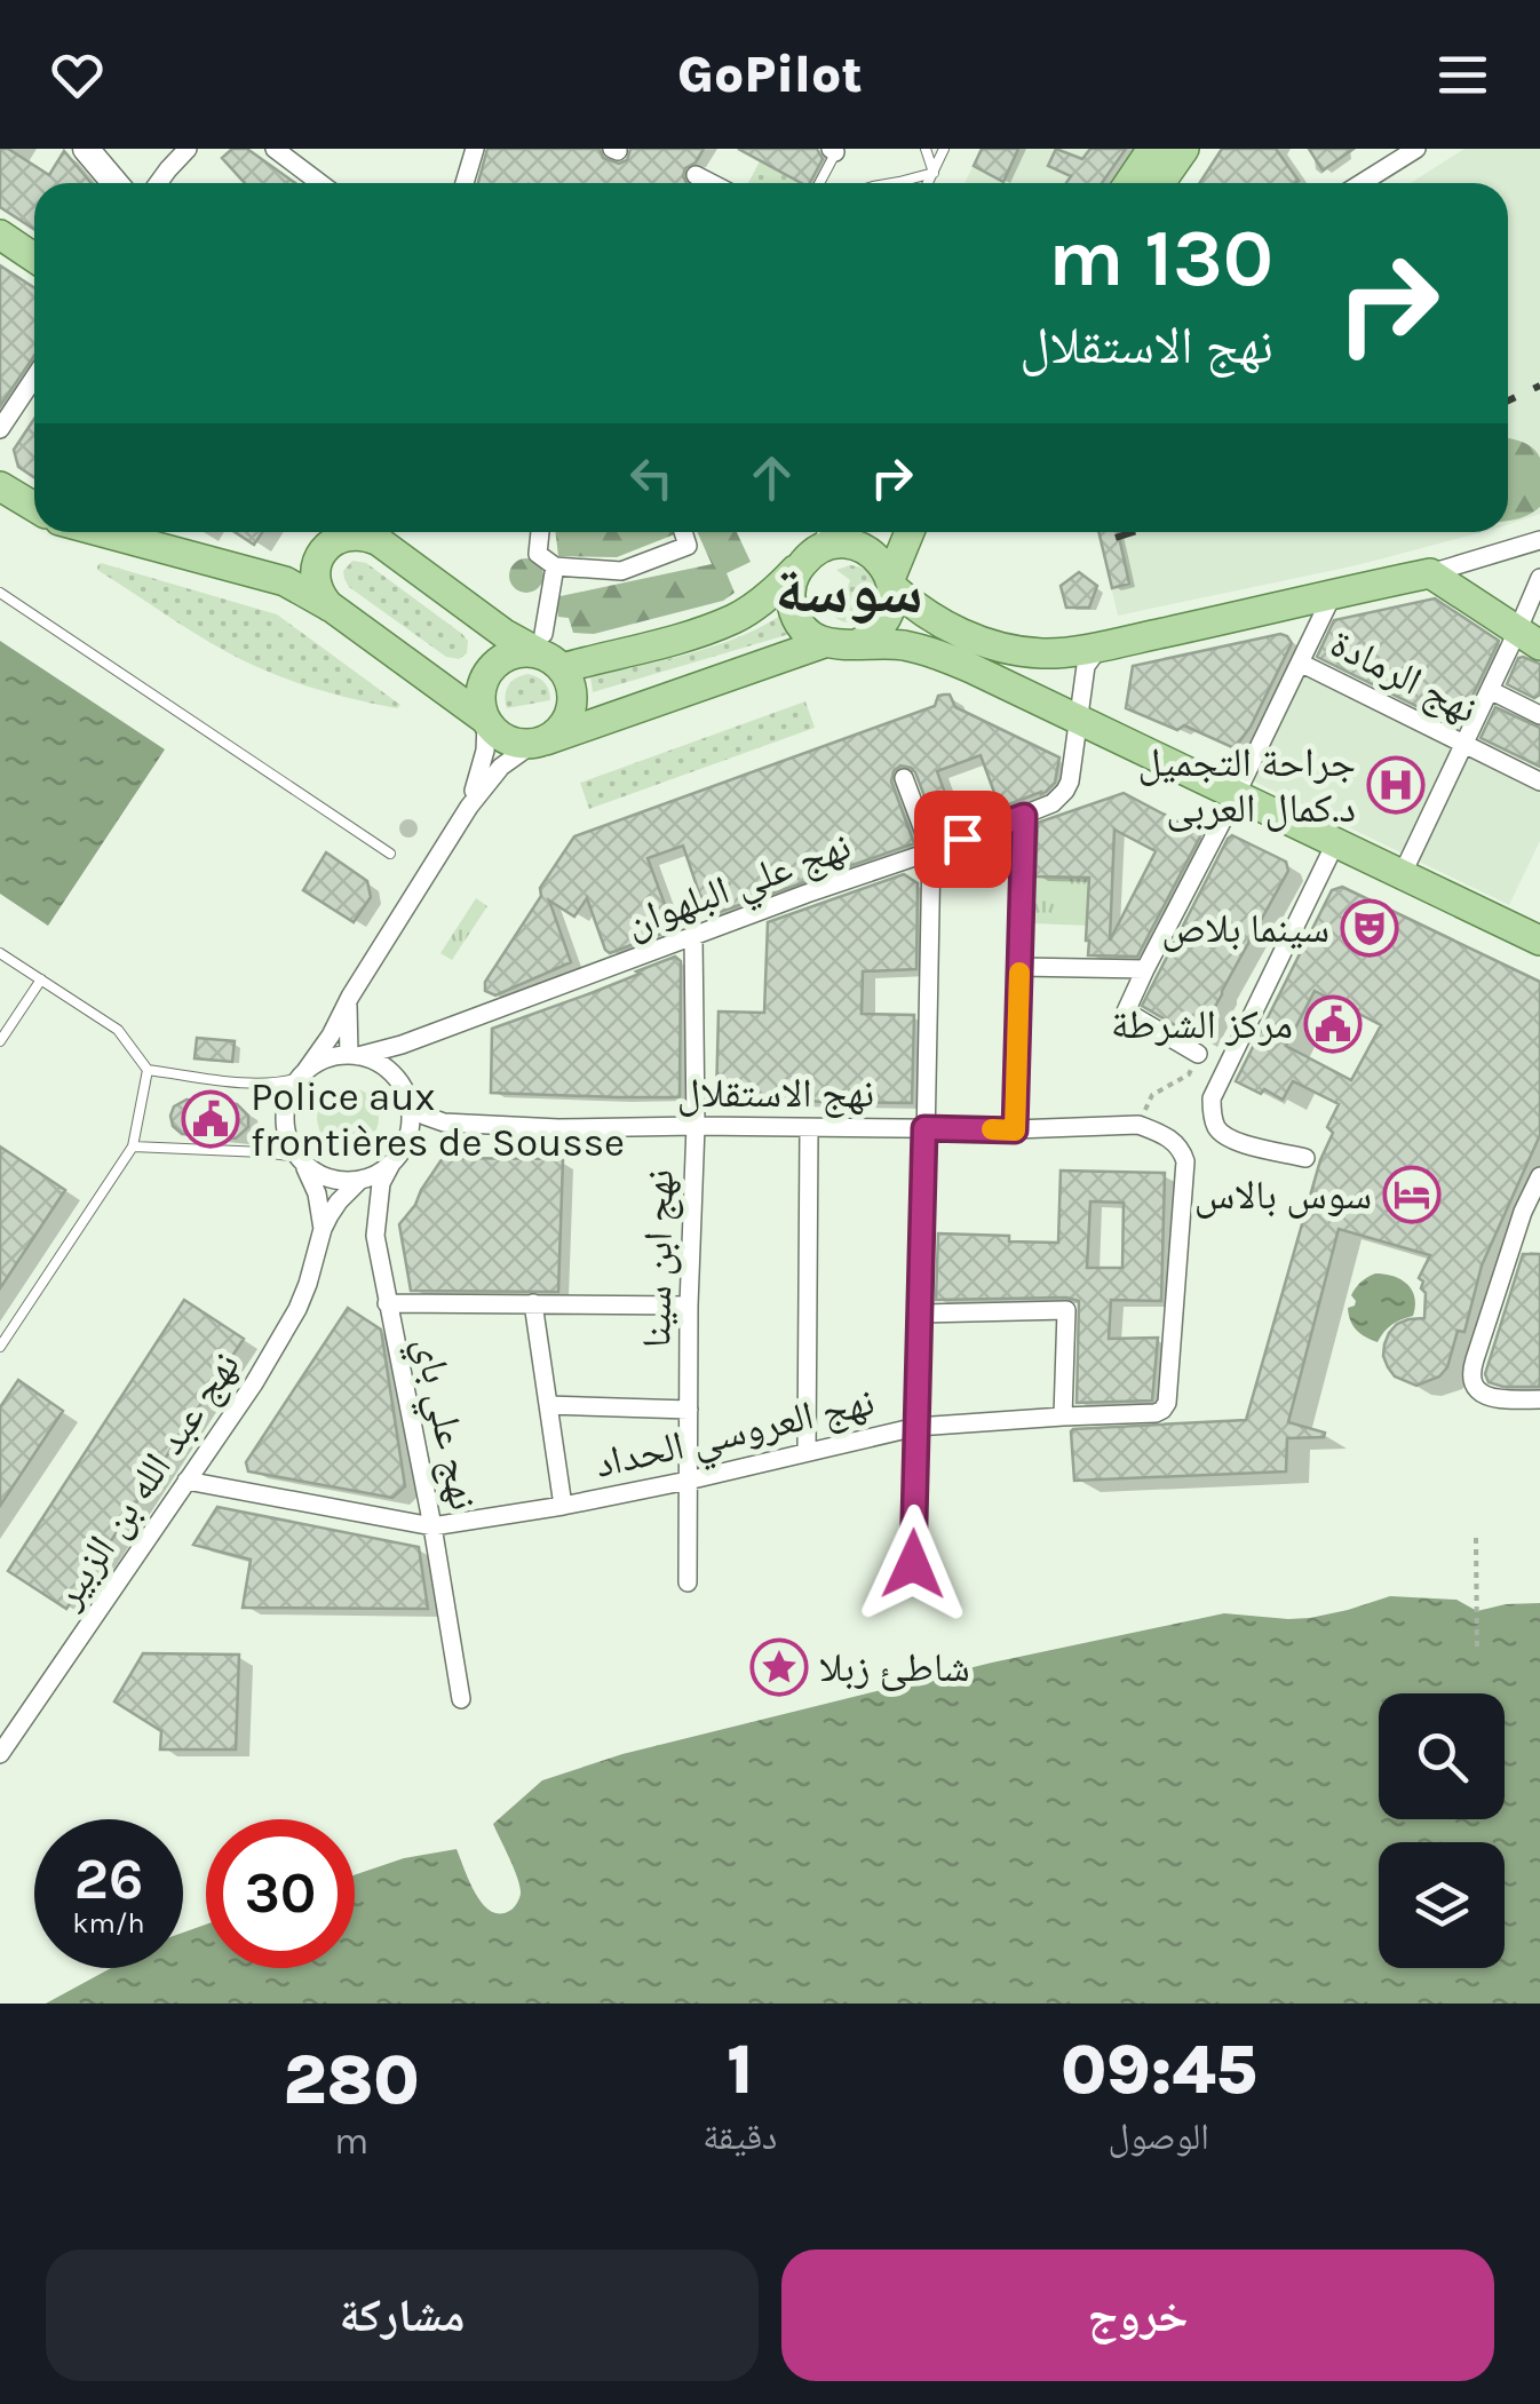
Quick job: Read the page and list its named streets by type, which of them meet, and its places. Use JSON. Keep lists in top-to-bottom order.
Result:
{
  "streets": {
    "street": [
      "نهج الرمادة",
      "نهج علي البلهوان",
      "نهج الاستقلال",
      "نهج ابن سينا",
      "نهج علي باي",
      "نهج العروسي الحداد",
      "نهج عبد الله بن الزبير"
    ]
  },
  "crossings": [
    ["نهج علي البلهوان", "نهج الاستقلال"],
    ["نهج علي البلهوان", "نهج ابن سينا"],
    ["نهج علي البلهوان", "نهج علي باي"],
    ["نهج علي البلهوان", "نهج عبد الله بن الزبير"],
    ["نهج الاستقلال", "نهج ابن سينا"],
    ["نهج الاستقلال", "نهج علي باي"],
    ["نهج الاستقلال", "نهج العروسي الحداد"],
    ["نهج الاستقلال", "نهج عبد الله بن الزبير"],
    ["نهج ابن سينا", "نهج العروسي الحداد"],
    ["نهج علي باي", "نهج العروسي الحداد"],
    ["نهج علي باي", "نهج عبد الله بن الزبير"],
    ["نهج العروسي الحداد", "نهج عبد الله بن الزبير"]
  ],
  "districts": ["سوسة"],
  "places": {
    "hospital": ["جراحة التجميل د.كمال العربى"],
    "theatre": ["سينما بلاص"],
    "public building": ["مركز الشرطة", "Police aux frontières de Sousse"],
    "hotel": ["سوس بالاس"],
    "place": ["شاطئ زبلا"]
  },
  "page": {
    "header": "GoPilot",
    "turn": ["130 m", "نهج الاستقلال"],
    "speed": "26 km/h",
    "limit": "30",
    "eta": [
      "09:45",
      "الوصول",
      "1",
      "دقيقة",
      "280",
      "m"
    ],
    "buttons": ["خروج", "مشاركة"]
  }
}
